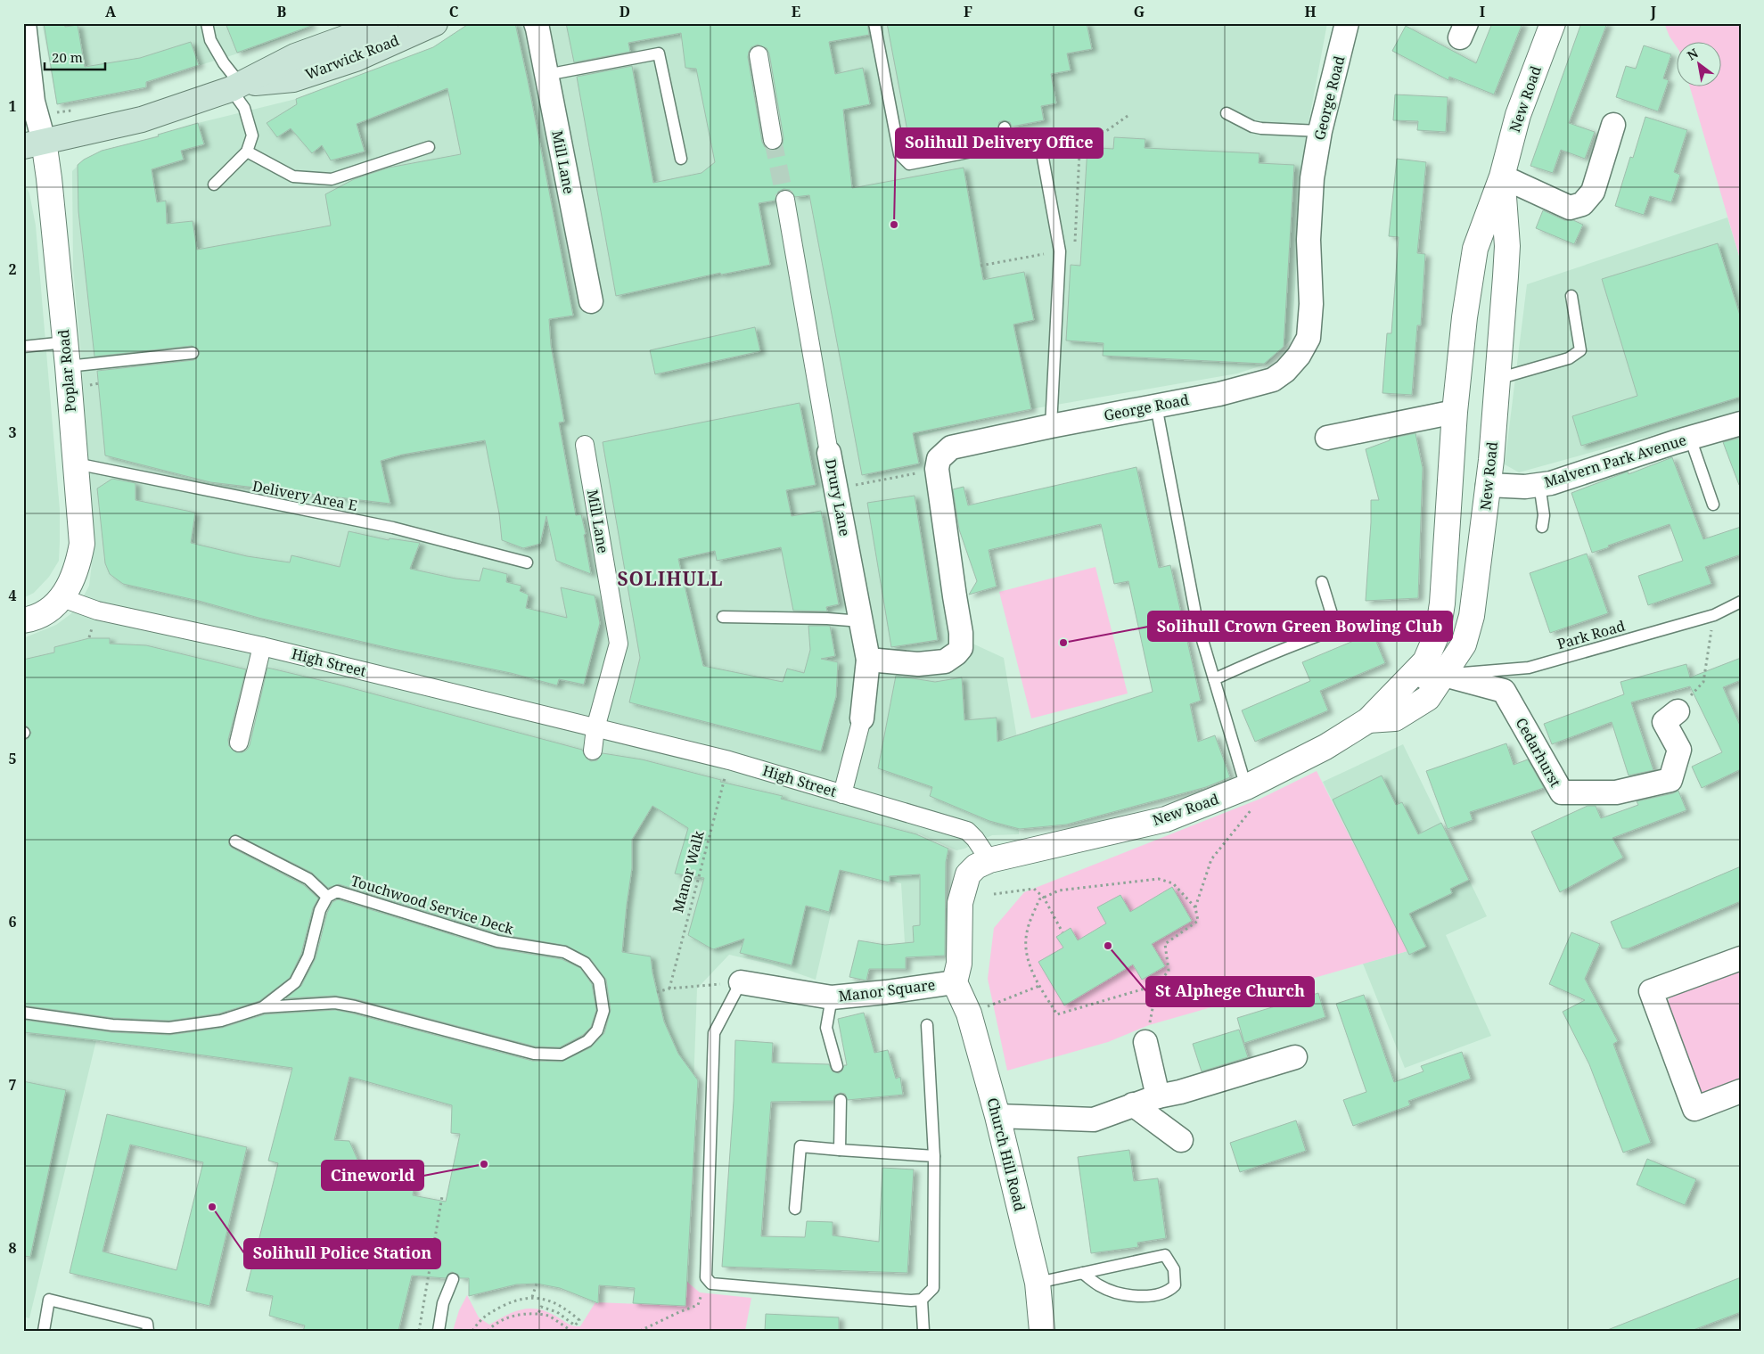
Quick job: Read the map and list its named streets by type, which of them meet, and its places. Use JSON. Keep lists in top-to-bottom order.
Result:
{
  "streets": {
    "main road": ["Warwick Road"],
    "street": [
      "George Road",
      "New Road",
      "Mill Lane",
      "Poplar Road",
      "Malvern Park Avenue",
      "Drury Lane",
      "High Street",
      "Cedarhurst",
      "Manor Square",
      "Church Hill Road"
    ],
    "lane": ["Delivery Area E", "Park Road", "Touchwood Service Deck"],
    "path": ["Manor Walk"]
  },
  "crossings": [
    ["Warwick Road", "Poplar Road"],
    ["New Road", "Malvern Park Avenue"],
    ["New Road", "Park Road"],
    ["New Road", "High Street"],
    ["New Road", "Cedarhurst"],
    ["Mill Lane", "High Street"],
    ["Poplar Road", "Delivery Area E"],
    ["Poplar Road", "High Street"],
    ["Drury Lane", "High Street"],
    ["Park Road", "Cedarhurst"],
    ["High Street", "Manor Walk"],
    ["Manor Square", "Church Hill Road"]
  ],
  "districts": ["SOLIHULL"],
  "places": [
    "Solihull Delivery Office",
    "Solihull Crown Green Bowling Club",
    "St Alphege Church",
    "Cineworld",
    "Solihull Police Station"
  ],
  "scale_bar": "20 m",
  "north": "top left",
  "grid": {
    "columns": [
      "A",
      "B",
      "C",
      "D",
      "E",
      "F",
      "G",
      "H",
      "I",
      "J"
    ],
    "rows": [
      "1",
      "2",
      "3",
      "4",
      "5",
      "6",
      "7",
      "8"
    ]
  }
}
